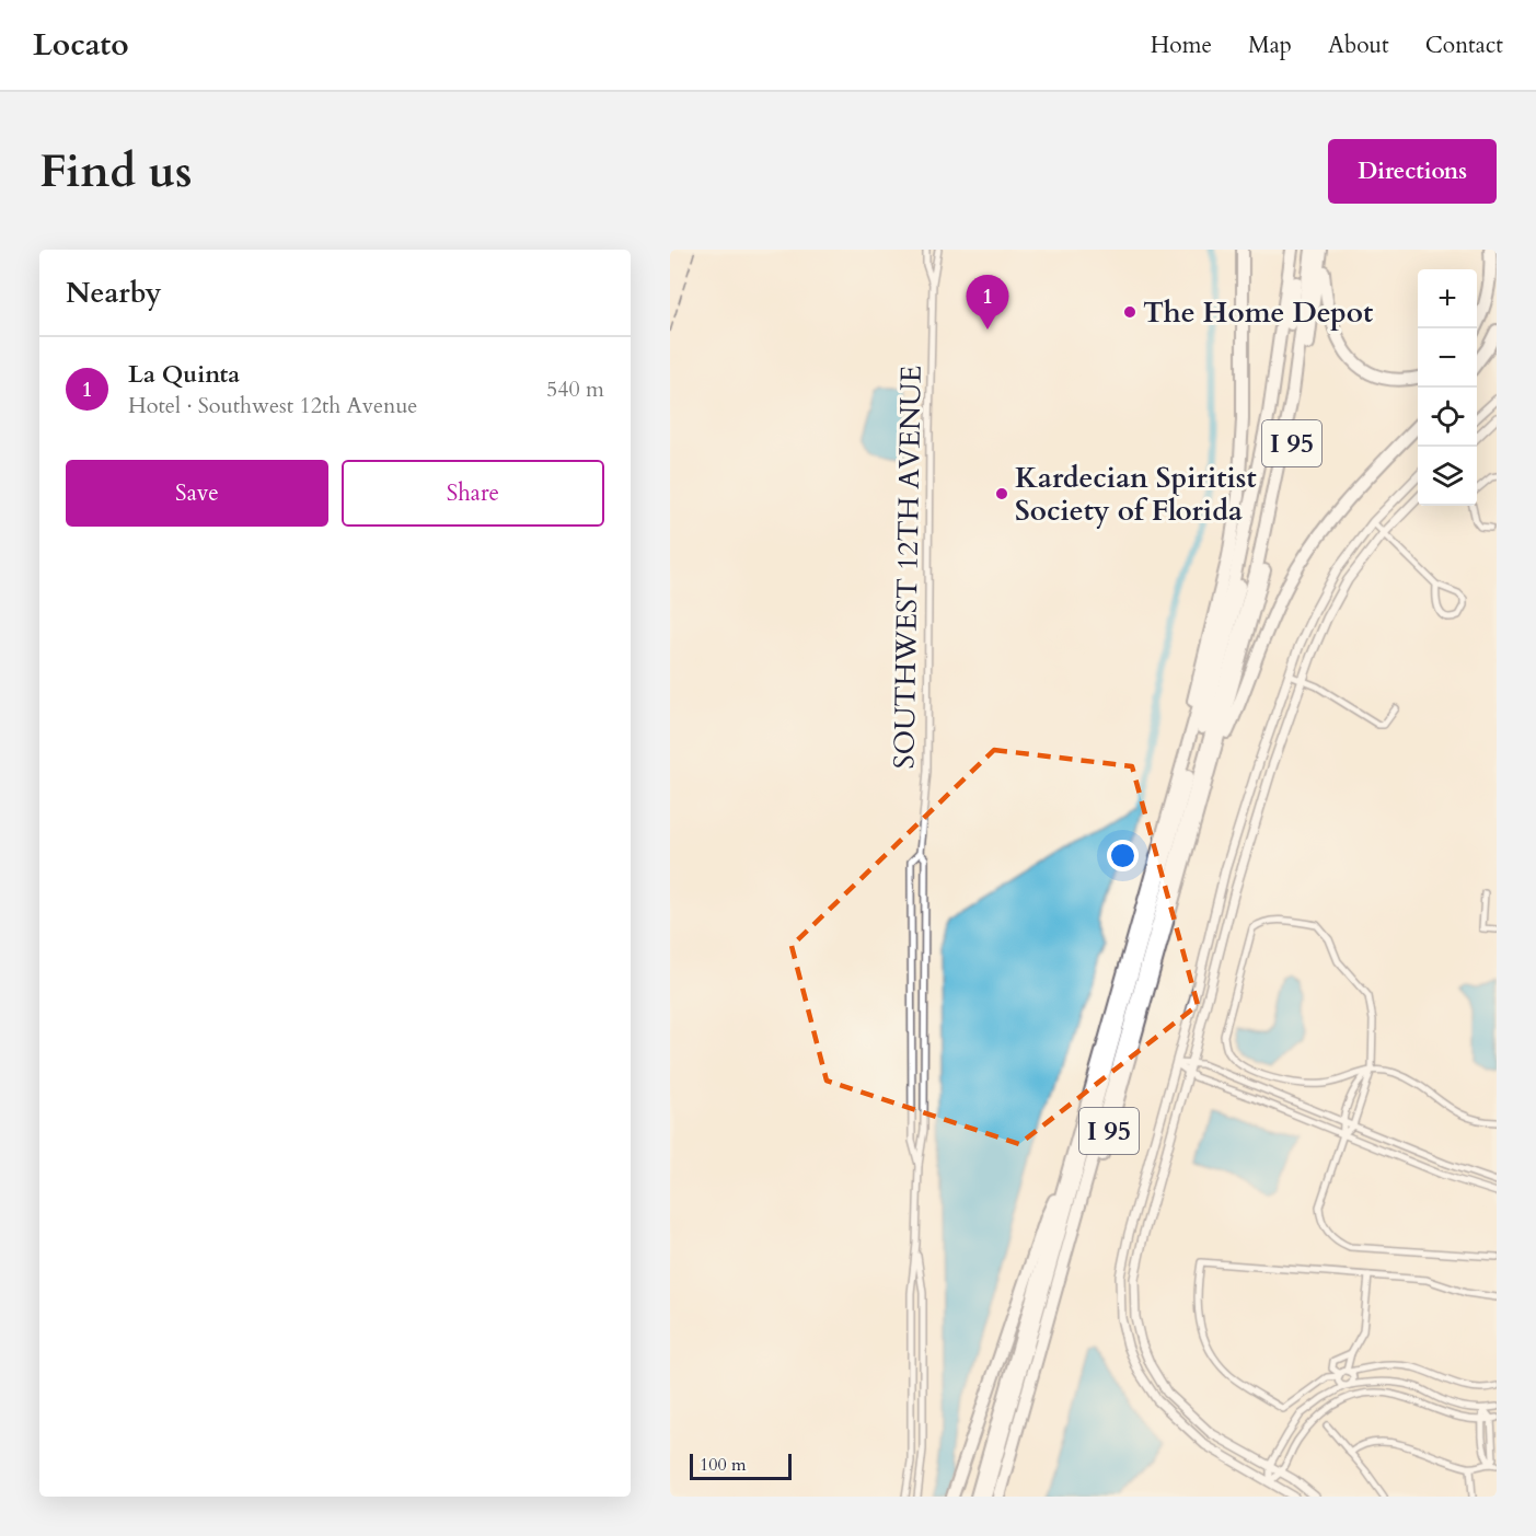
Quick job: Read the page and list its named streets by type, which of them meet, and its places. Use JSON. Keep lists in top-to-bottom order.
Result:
{
  "streets": {
    "highway": ["I 95"],
    "street": ["SOUTHWEST 12TH AVENUE"]
  },
  "places": ["The Home Depot", "Kardecian Spiritist Society of Florida"],
  "scale_bar": "100 m",
  "page": {
    "header": "Locato",
    "nav": [
      "Home",
      "Map",
      "About",
      "Contact"
    ],
    "buttons": [
      "Directions",
      ["Save", "Share"]
    ],
    "title": "Find us",
    "heading": "Nearby",
    "map_buttons": ["+", "−"],
    "pins": "1",
    "list": [
      {
        "mark": "1",
        "name": "La Quinta",
        "note": "Hotel · Southwest 12th Avenue",
        "value": "540 m"
      }
    ],
    "scale": "100 m"
  }
}
